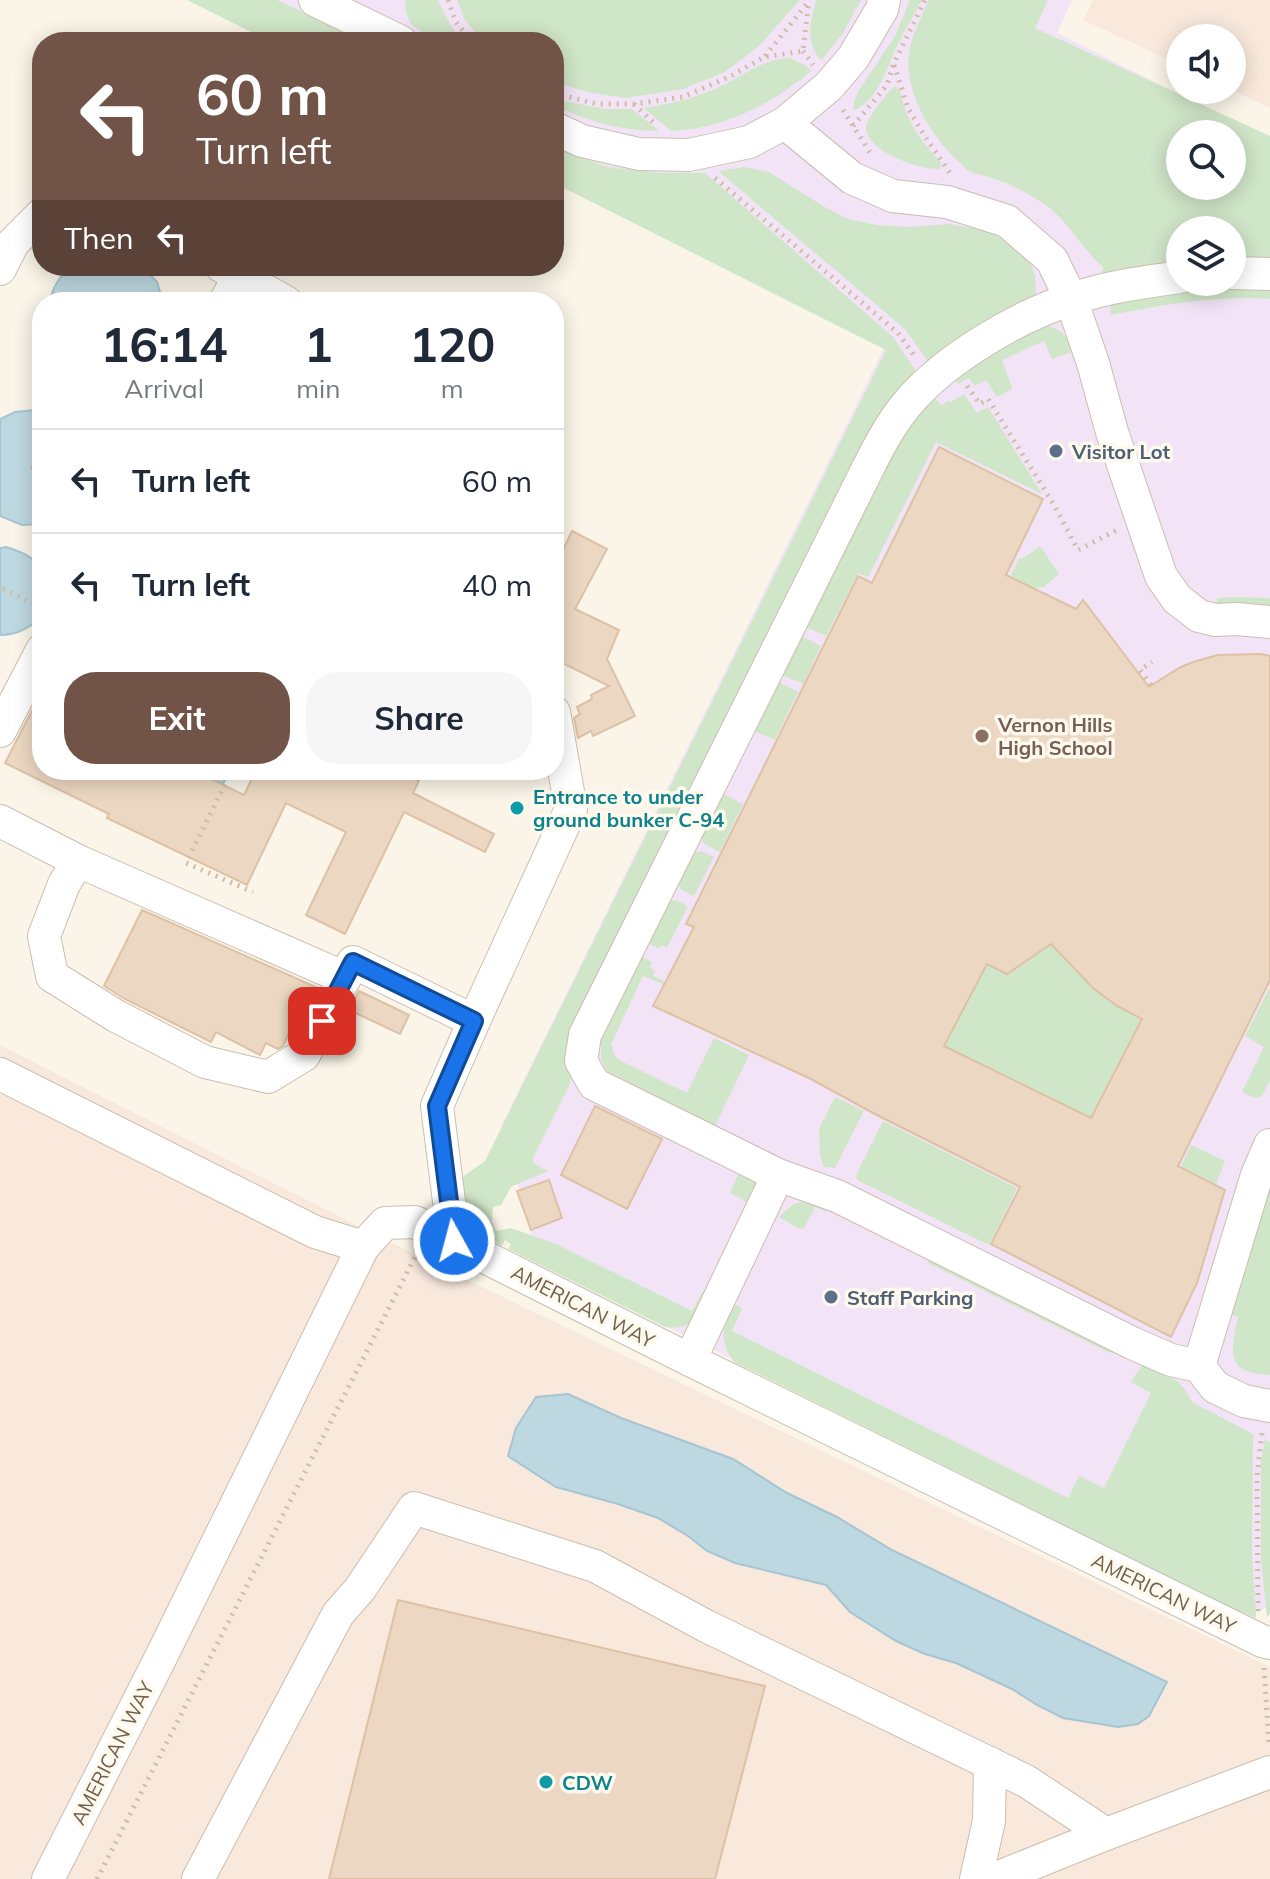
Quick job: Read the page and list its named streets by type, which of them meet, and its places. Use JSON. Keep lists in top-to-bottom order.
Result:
{
  "streets": {
    "street": ["AMERICAN WAY"]
  },
  "places": [
    "Visitor Lot",
    "Vernon Hills High School",
    "Entrance to under ground bunker C-94",
    "Staff Parking",
    "CDW"
  ],
  "page": {
    "turn": ["60 m", "Turn left"],
    "then": "Then",
    "eta": [
      "16:14",
      "Arrival",
      "1",
      "min",
      "120",
      "m"
    ],
    "list": [
      {
        "name": "Turn left",
        "value": "60 m"
      },
      {
        "name": "Turn left",
        "value": "40 m"
      }
    ],
    "buttons": ["Exit", "Share"]
  }
}
